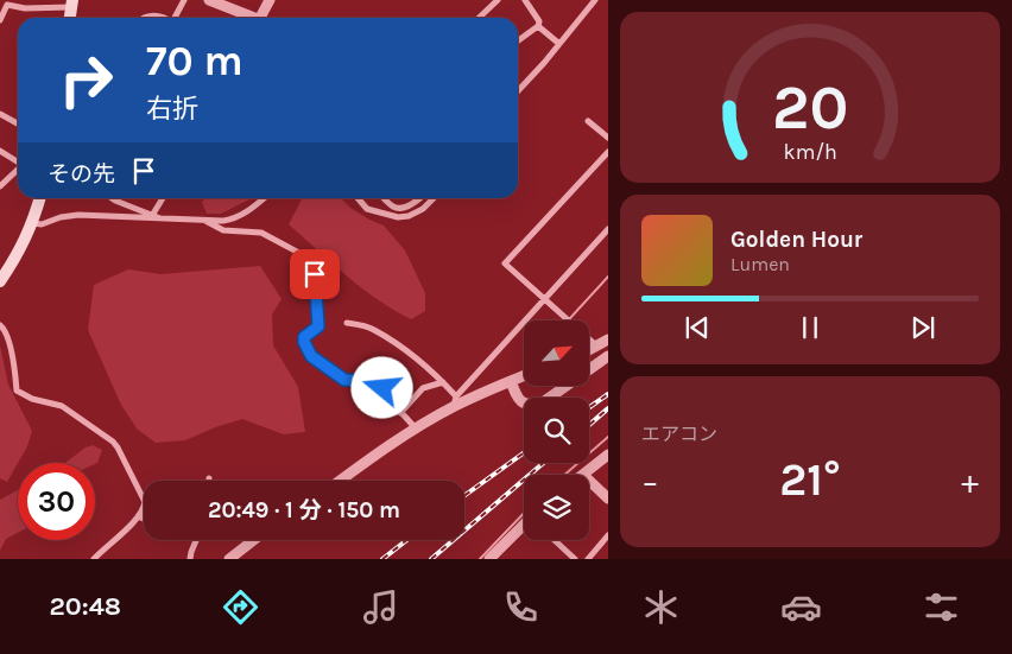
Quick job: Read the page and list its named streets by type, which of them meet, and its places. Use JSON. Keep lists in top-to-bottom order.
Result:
{
  "north": "top right",
  "page": {
    "turn": ["70 m", "右折"],
    "then": "その先",
    "song": ["Golden Hour", "Lumen"],
    "tile": "エアコン",
    "heat": ["−", "21°", "+"],
    "limit": "30",
    "trip": "20:49 · 1 分 · 150 m",
    "tabs": "20:48",
    "gauge": ["20", "km/h"]
  }
}
